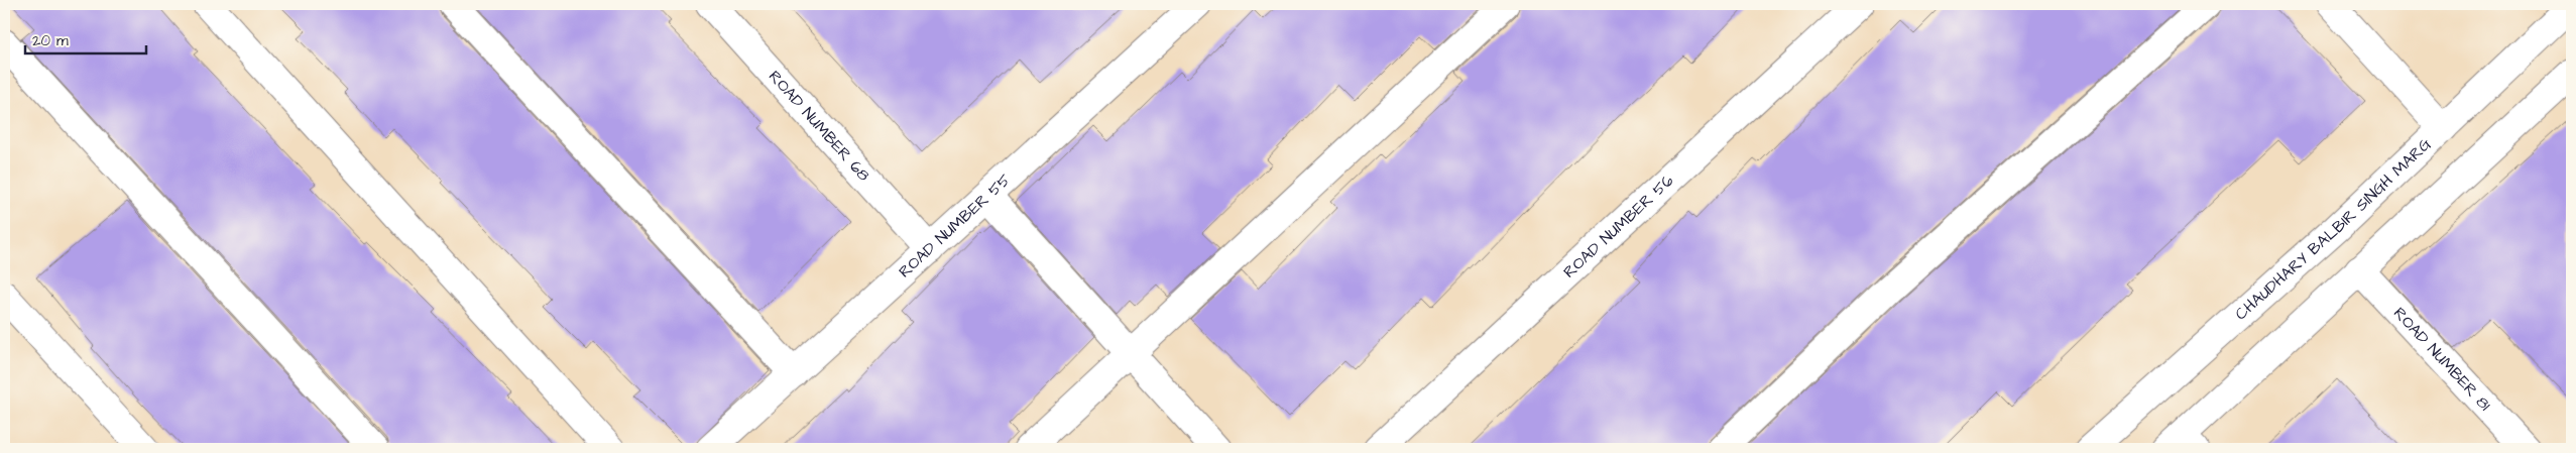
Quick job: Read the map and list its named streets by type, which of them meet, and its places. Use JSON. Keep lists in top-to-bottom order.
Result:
{
  "streets": {
    "street": [
      "ROAD NUMBER 68",
      "ROAD NUMBER 55",
      "ROAD NUMBER 56",
      "CHAUDHARY BALBIR SINGH MARG",
      "ROAD NUMBER 81"
    ]
  },
  "crossings": [
    ["ROAD NUMBER 68", "ROAD NUMBER 55"]
  ],
  "scale_bar": "20 m"
}
